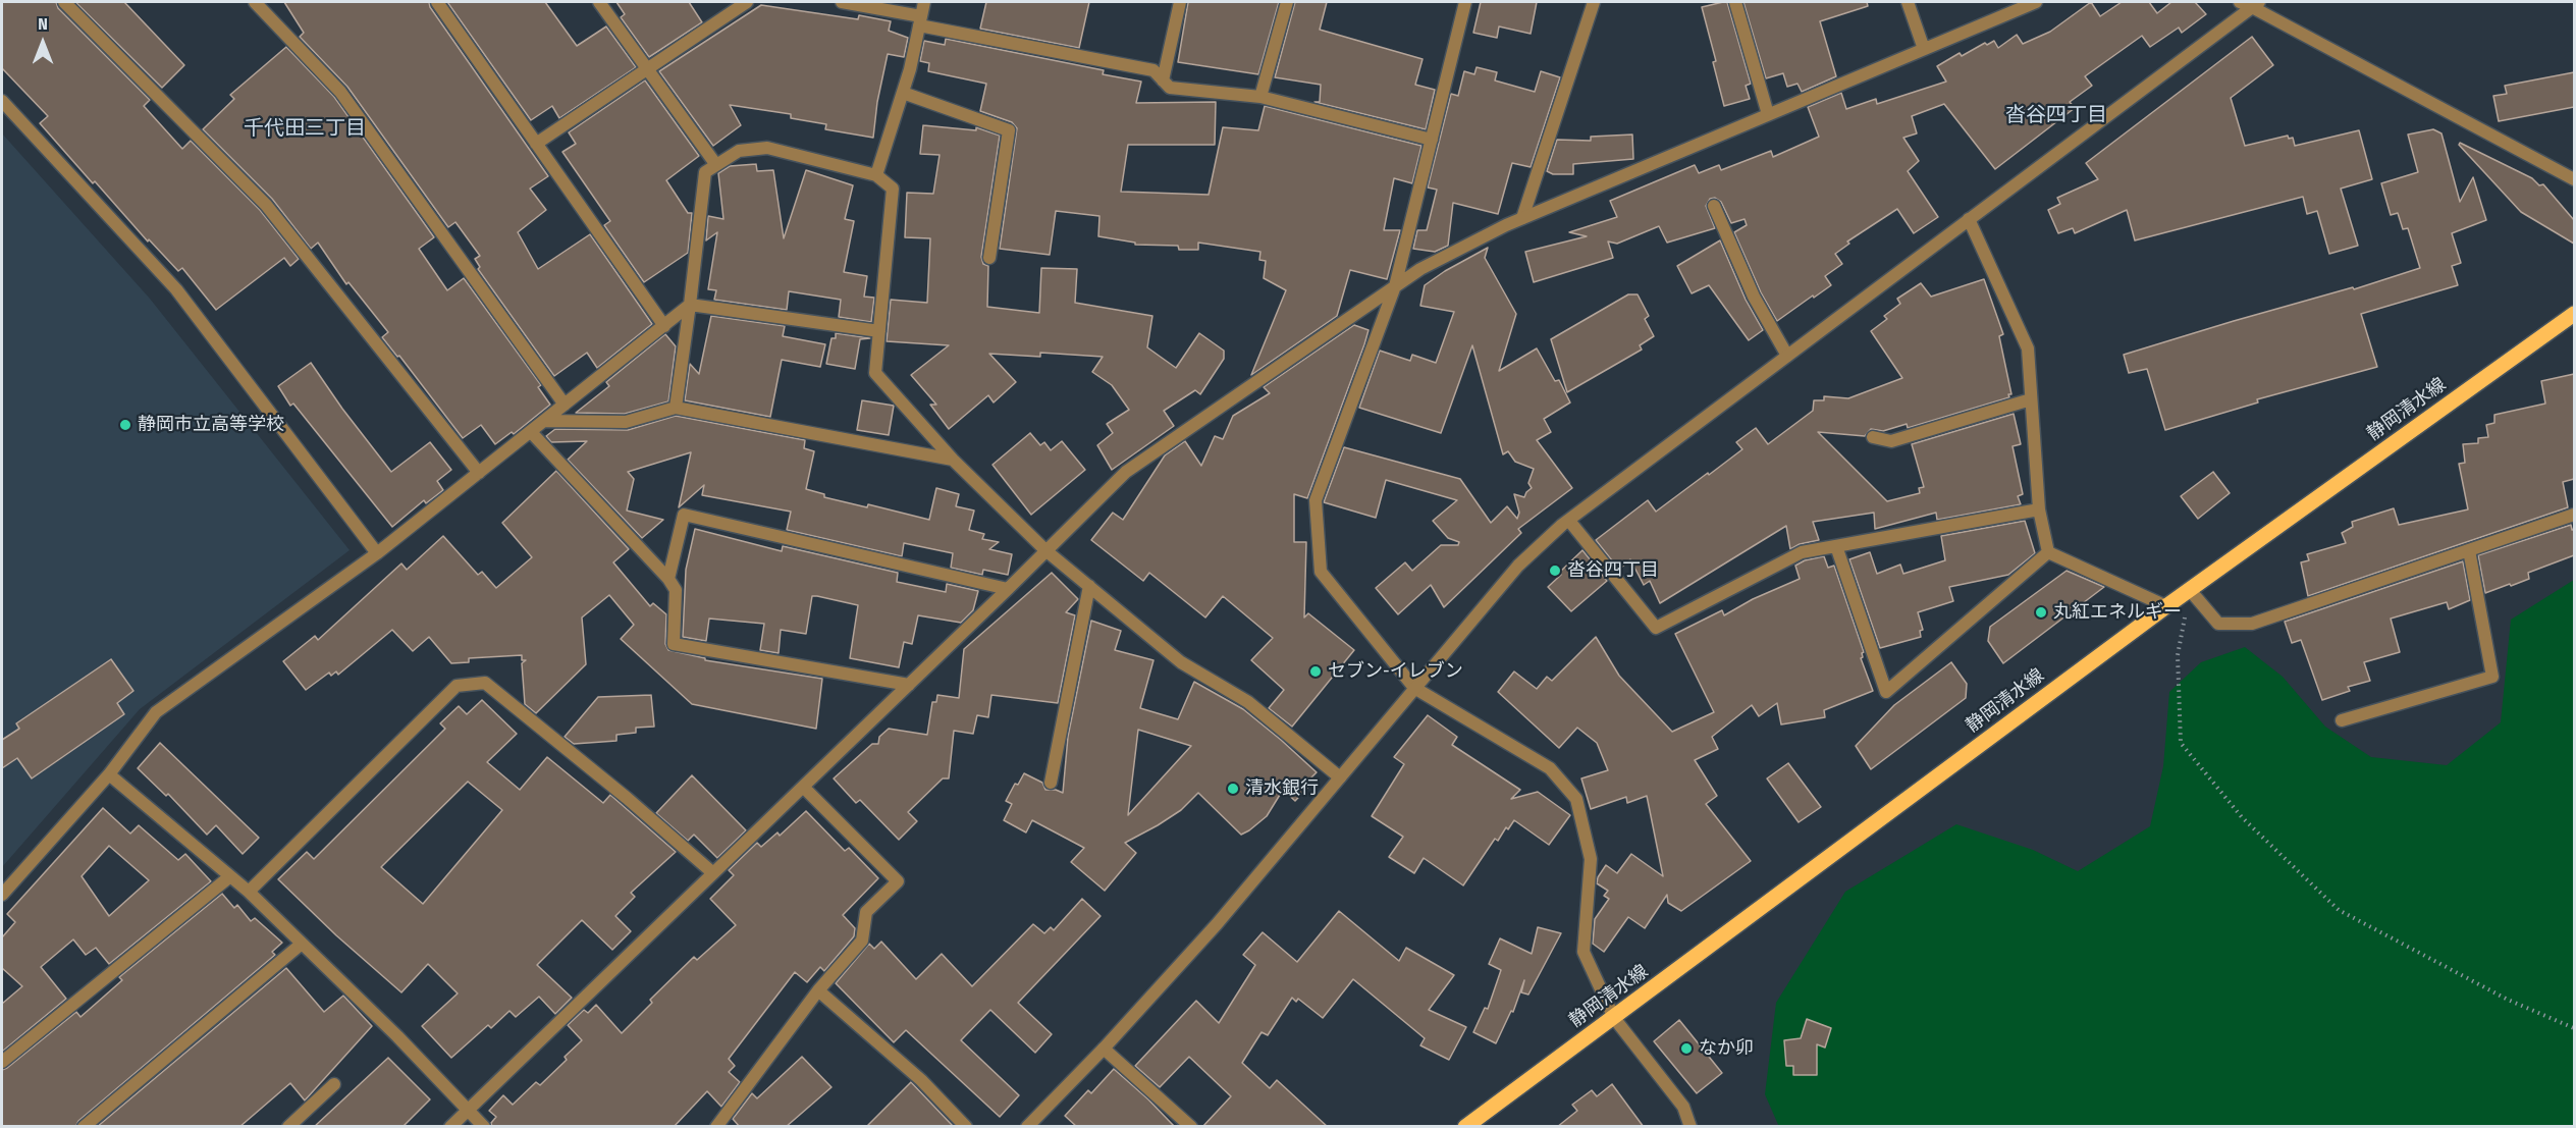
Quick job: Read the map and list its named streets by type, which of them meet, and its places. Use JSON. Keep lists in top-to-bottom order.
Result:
{
  "streets": {
    "main road": ["静岡清水線"]
  },
  "districts": ["沓谷四丁目", "千代田三丁目"],
  "places": [
    "静岡市立高等学校",
    "沓谷四丁目",
    "丸紅エネルギー",
    "セブン-イレブン",
    "清水銀行",
    "なか卯"
  ],
  "north": "top"
}
